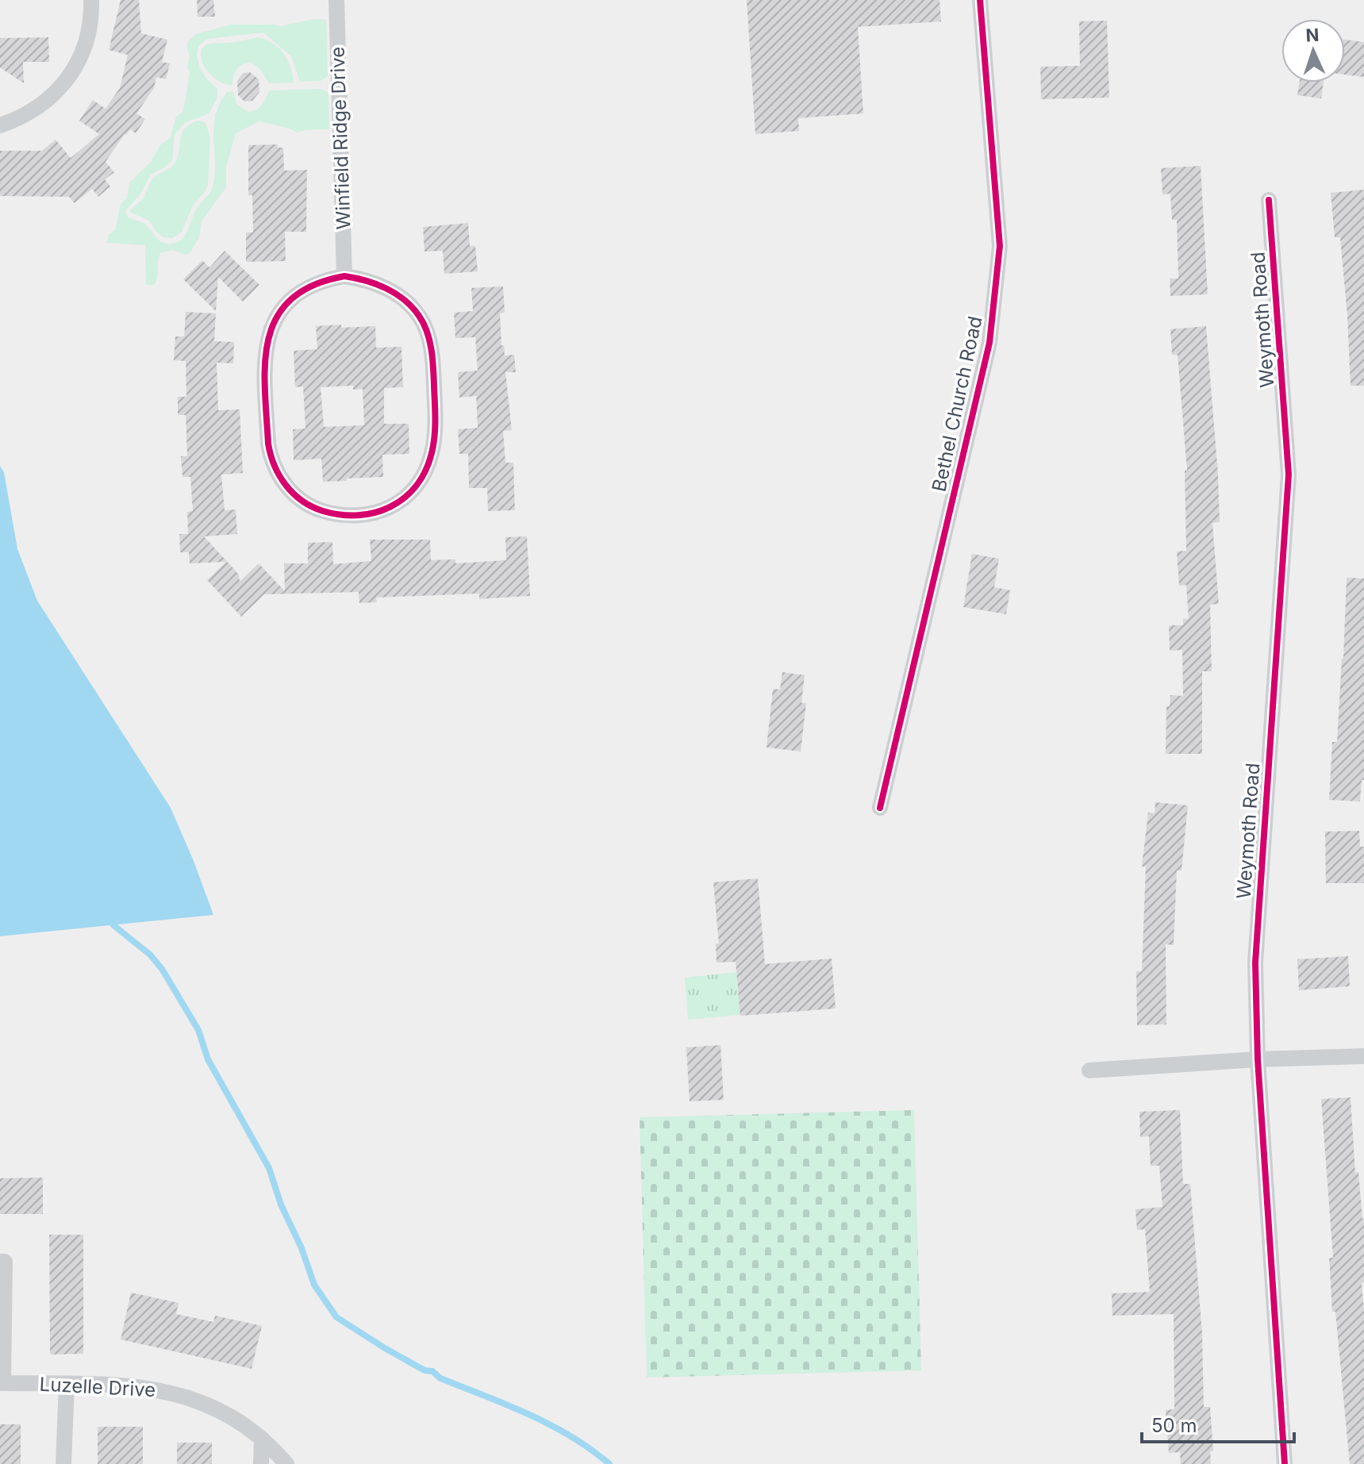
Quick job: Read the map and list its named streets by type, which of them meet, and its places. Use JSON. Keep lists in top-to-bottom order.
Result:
{
  "streets": {
    "street": [
      "Winfield Ridge Drive",
      "Weymoth Road",
      "Bethel Church Road",
      "Luzelle Drive"
    ]
  },
  "scale_bar": "50 m",
  "north": "top"
}
